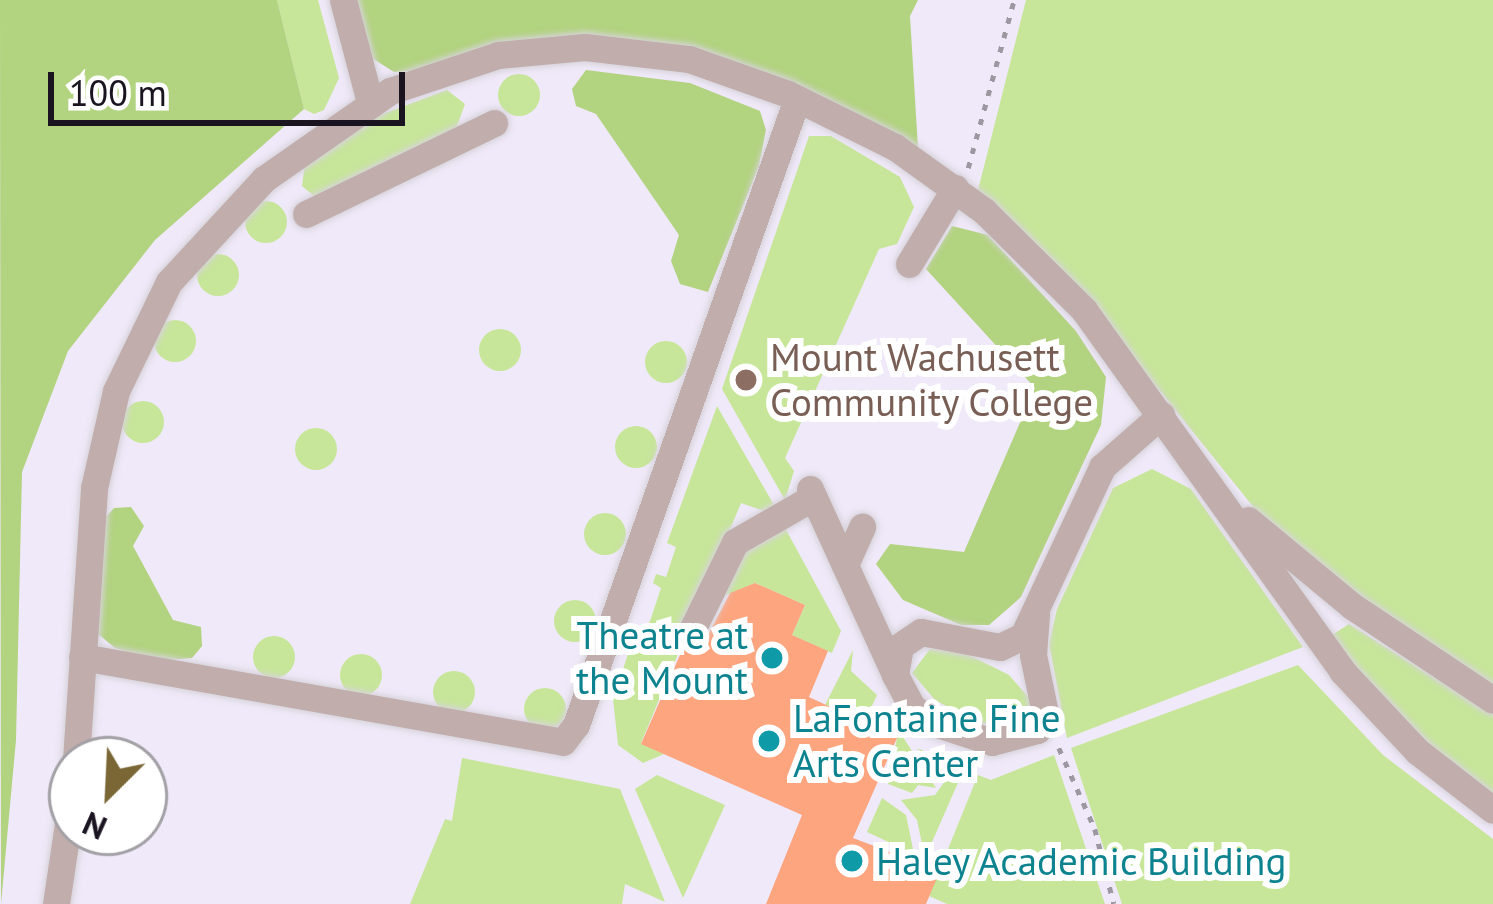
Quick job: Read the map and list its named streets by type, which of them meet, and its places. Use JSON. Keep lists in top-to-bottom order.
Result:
{
  "places": [
    "Mount Wachusett Community College",
    "Theatre at the Mount",
    "LaFontaine Fine Arts Center",
    "Haley Academic Building"
  ],
  "scale_bar": "100 m",
  "north": "bottom left"
}
